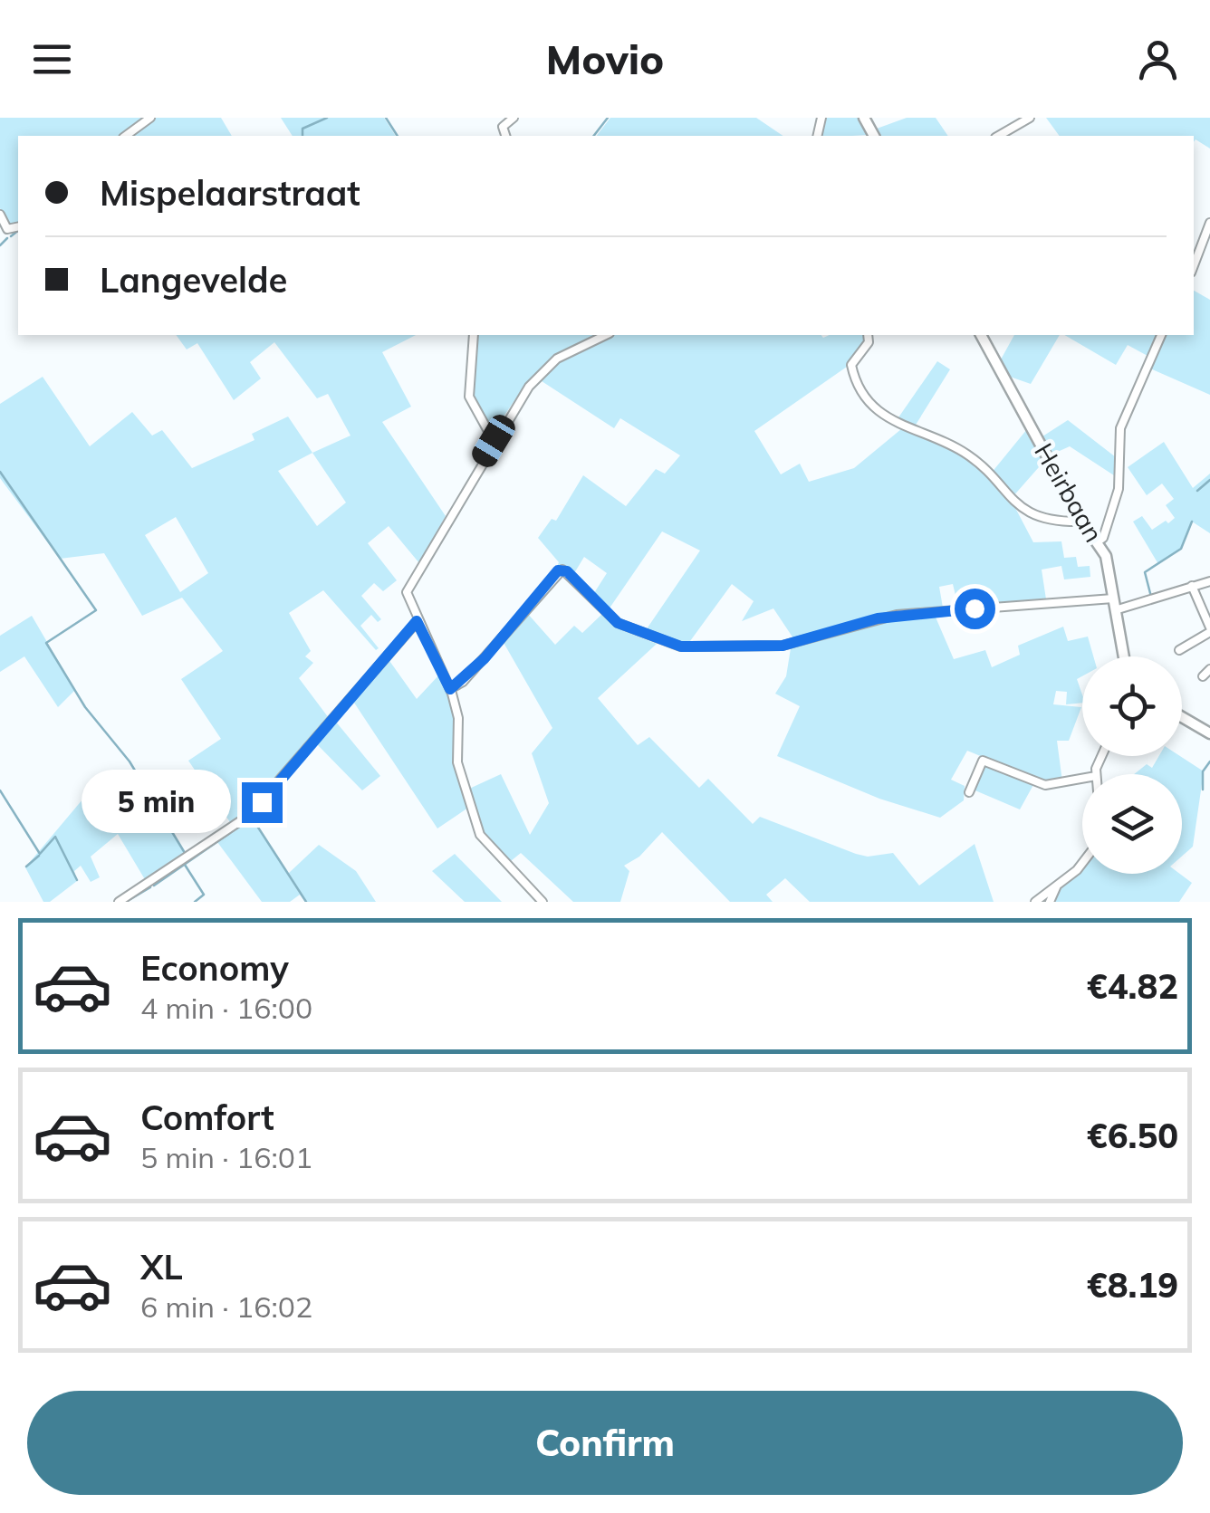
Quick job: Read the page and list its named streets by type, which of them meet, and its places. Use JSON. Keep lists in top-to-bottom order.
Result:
{
  "streets": {
    "main road": ["Heirbaan"]
  },
  "page": {
    "header": "Movio",
    "banner": ["Mispelaarstraat", "Langevelde"],
    "bubble": "5 min",
    "list": [
      {
        "name": "Economy",
        "note": "4 min · 16:00",
        "value": "€4.82"
      },
      {
        "name": "Comfort",
        "note": "5 min · 16:01",
        "value": "€6.50"
      },
      {
        "name": "XL",
        "note": "6 min · 16:02",
        "value": "€8.19"
      }
    ],
    "buttons": "Confirm"
  }
}
